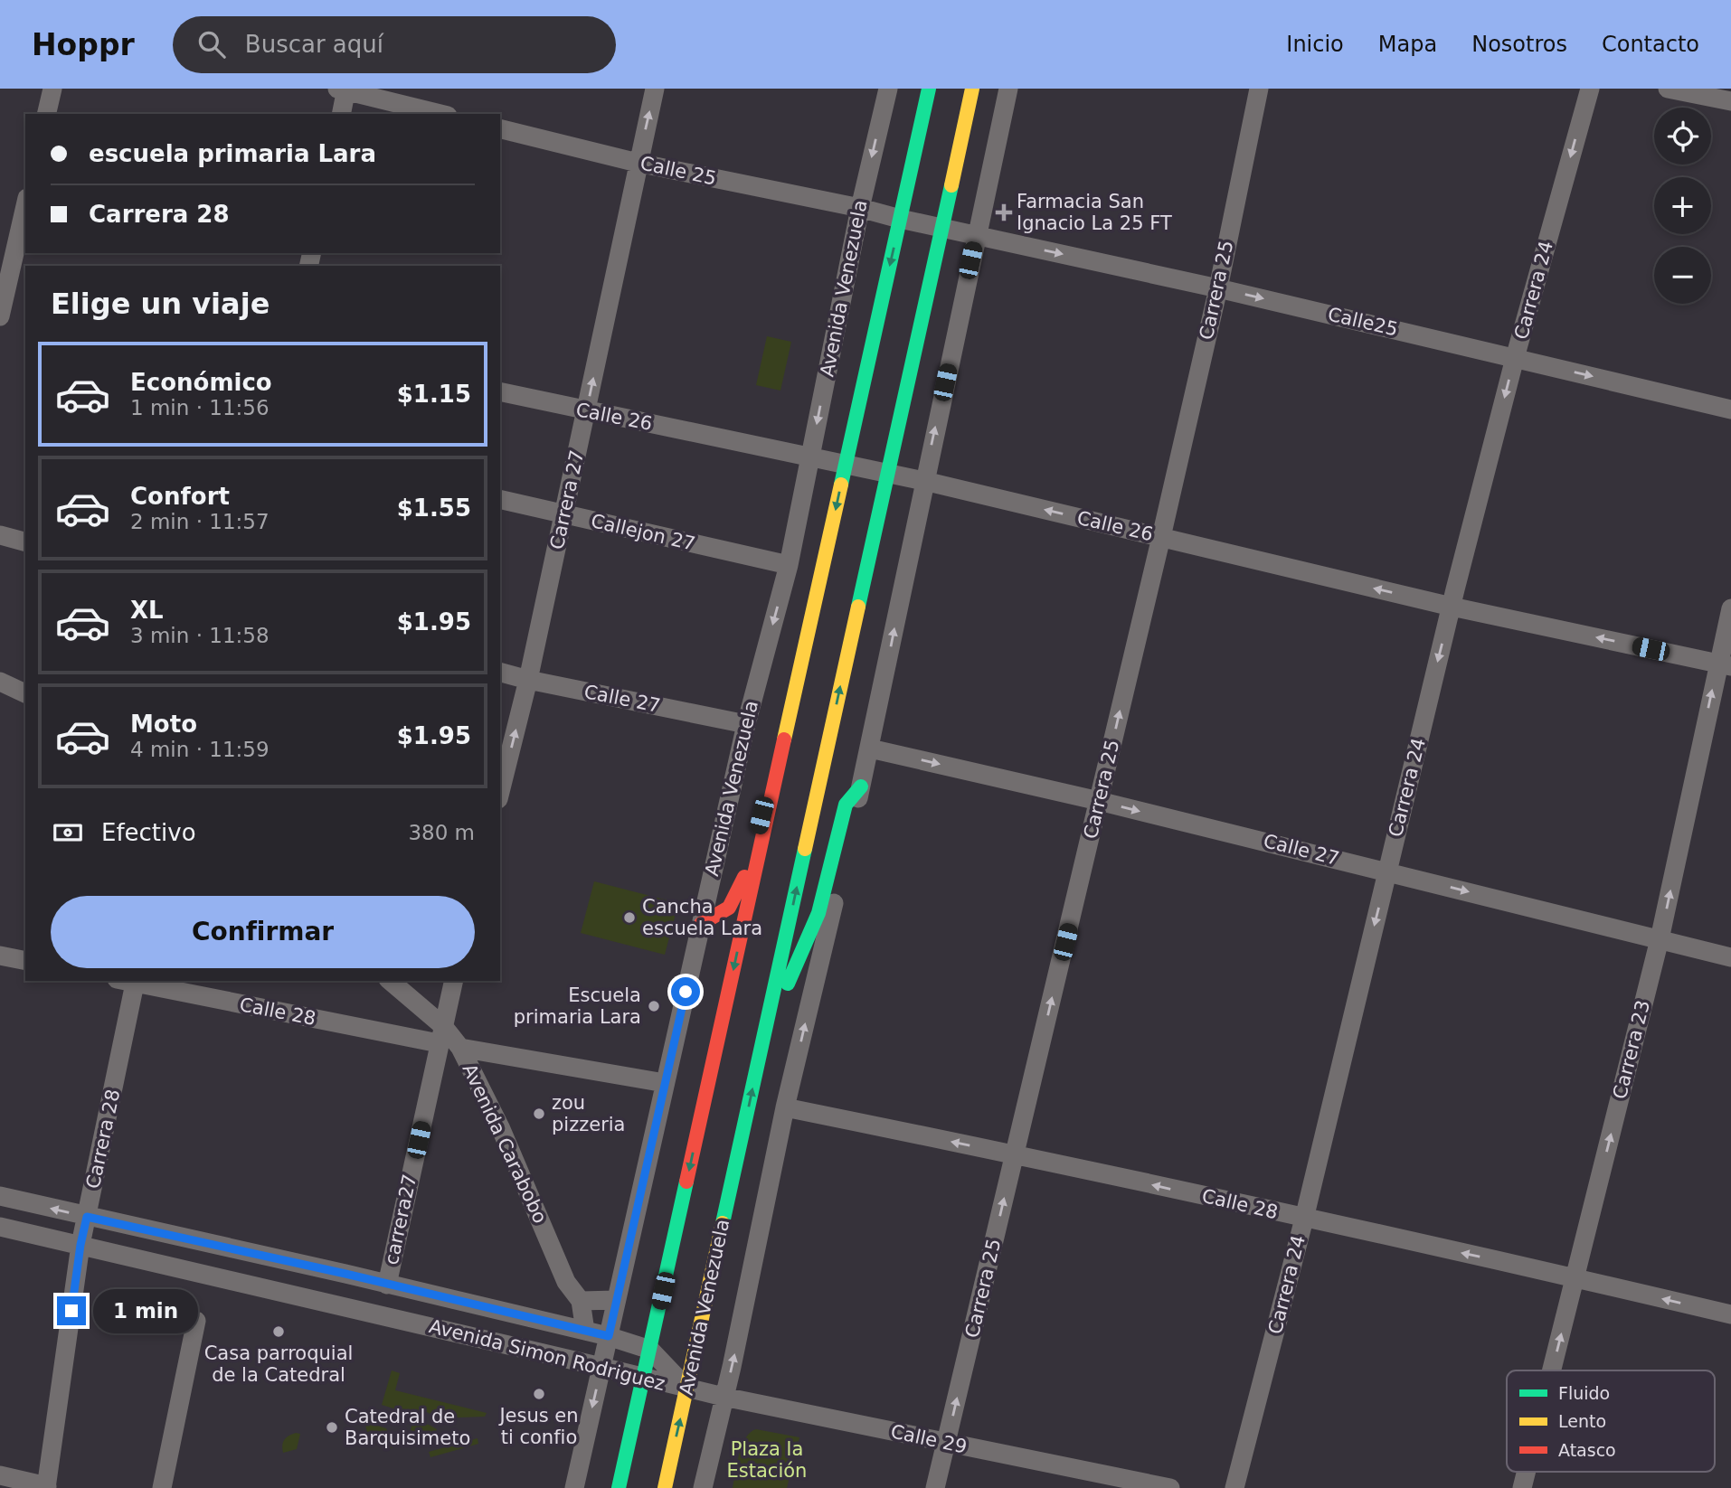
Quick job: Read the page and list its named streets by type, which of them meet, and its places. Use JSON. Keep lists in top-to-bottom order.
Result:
{
  "streets": {
    "street": [
      "Calle 25",
      "Avenida Venezuela",
      "Carrera 25",
      "Carrera 24",
      "Calle25",
      "Calle 26",
      "Carrera 27",
      "Callejon 27",
      "Calle 27",
      "Calle 28",
      "Carrera 23",
      "Carrera 28",
      "Avenida Carabobo",
      "carrera27",
      "Avenida Simon Rodriguez",
      "Calle 29"
    ]
  },
  "crossings": [
    ["Calle 25", "Avenida Venezuela"],
    ["Calle 25", "Calle25"],
    ["Calle 25", "Carrera 27"],
    ["Avenida Venezuela", "Calle25"],
    ["Avenida Venezuela", "Calle 26"],
    ["Avenida Venezuela", "Callejon 27"],
    ["Avenida Venezuela", "Calle 27"],
    ["Avenida Venezuela", "Calle 28"],
    ["Avenida Venezuela", "Avenida Simon Rodriguez"],
    ["Avenida Venezuela", "Calle 29"],
    ["Carrera 25", "Calle25"],
    ["Carrera 25", "Calle 26"],
    ["Carrera 25", "Calle 27"],
    ["Carrera 25", "Calle 28"],
    ["Carrera 25", "Calle 29"],
    ["Carrera 24", "Calle25"],
    ["Carrera 24", "Calle 26"],
    ["Carrera 24", "Calle 27"],
    ["Carrera 24", "Calle 28"],
    ["Calle 26", "Carrera 27"],
    ["Calle 26", "Carrera 23"],
    ["Carrera 27", "Callejon 27"],
    ["Carrera 27", "Calle 27"],
    ["Calle 27", "Carrera 23"],
    ["Calle 28", "Carrera 23"],
    ["Calle 28", "Carrera 28"],
    ["Calle 28", "Avenida Carabobo"],
    ["Calle 28", "carrera27"],
    ["Carrera 28", "Avenida Simon Rodriguez"],
    ["Avenida Carabobo", "carrera27"],
    ["Avenida Carabobo", "Avenida Simon Rodriguez"],
    ["carrera27", "Avenida Simon Rodriguez"],
    ["Avenida Simon Rodriguez", "Calle 29"]
  ],
  "one_way": [
    "Carrera 25",
    "Carrera 24",
    "Calle25",
    "Calle 26",
    "Carrera 27",
    "Calle 27",
    "Calle 28",
    "Carrera 23"
  ],
  "parks": ["Plaza la Estación"],
  "places": {
    "health": ["Farmacia San Ignacio La 25 FT"],
    "other": [
      "Cancha escuela Lara",
      "Escuela primaria Lara",
      "zou pizzeria",
      "Casa parroquial de la Catedral",
      "Jesus en ti confio",
      "Catedral de Barquisimeto"
    ]
  },
  "legend": ["Fluido", "Lento", "Atasco"],
  "page": {
    "header": "Hoppr",
    "search": "Buscar aquí",
    "nav": [
      "Inicio",
      "Mapa",
      "Nosotros",
      "Contacto"
    ],
    "map_buttons": ["+", "−"],
    "banner": ["escuela primaria Lara", "Carrera 28"],
    "heading": "Elige un viaje",
    "list": [
      {
        "name": "Económico",
        "note": "1 min · 11:56",
        "value": "$1.15"
      },
      {
        "name": "Confort",
        "note": "2 min · 11:57",
        "value": "$1.55"
      },
      {
        "name": "XL",
        "note": "3 min · 11:58",
        "value": "$1.95"
      },
      {
        "name": "Moto",
        "note": "4 min · 11:59",
        "value": "$1.95"
      }
    ],
    "pay": ["Efectivo", "380 m"],
    "buttons": "Confirmar",
    "bubble": "1 min"
  }
}
